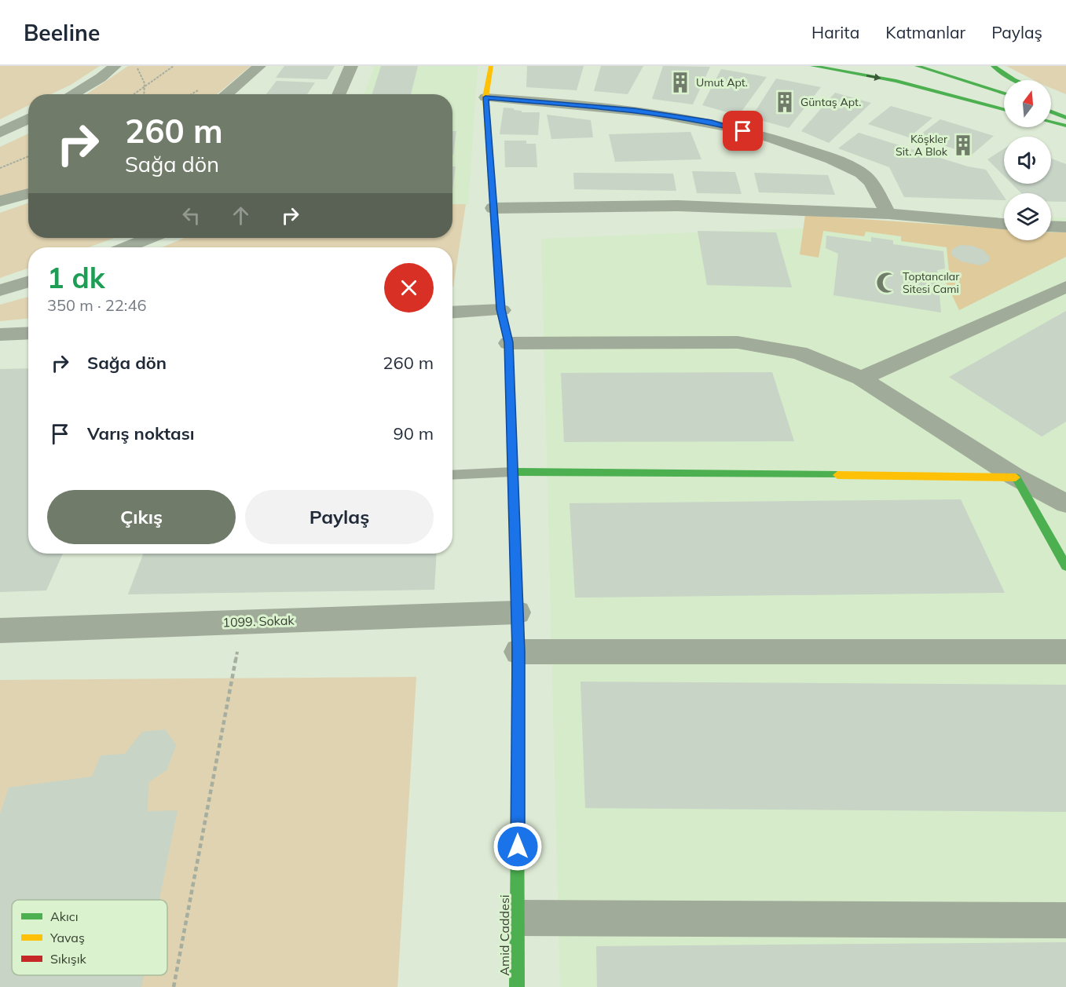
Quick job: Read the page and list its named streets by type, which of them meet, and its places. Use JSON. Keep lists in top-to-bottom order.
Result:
{
  "streets": {
    "main road": ["Amid Caddesi"],
    "street": ["1099. Sokak"]
  },
  "crossings": [
    ["1099. Sokak", "Amid Caddesi"]
  ],
  "places": {
    "building": ["Umut Apt.", "Güntaş Apt.", "Köşkler Sit. A Blok"],
    "mosque": ["Toptancılar Sitesi Cami"]
  },
  "legend": ["Akıcı", "Yavaş", "Sıkışık"],
  "north": "top",
  "page": {
    "header": "Beeline",
    "nav": ["Harita", "Katmanlar", "Paylaş"],
    "turn": ["260 m", "Sağa dön"],
    "heading": ["1 dk", "350 m · 22:46"],
    "list": [
      {
        "name": "Sağa dön",
        "value": "260 m"
      },
      {
        "name": "Varış noktası",
        "value": "90 m"
      }
    ],
    "buttons": ["Çıkış", "Paylaş"]
  }
}
